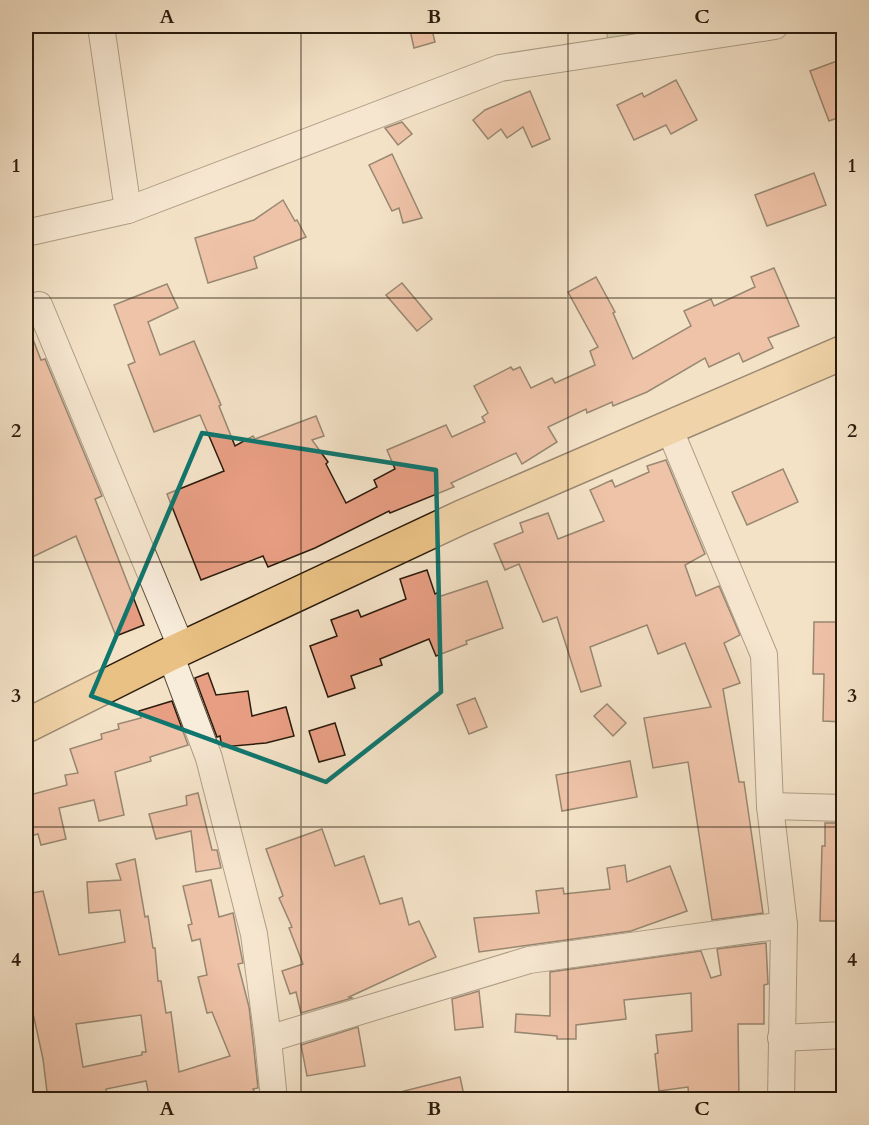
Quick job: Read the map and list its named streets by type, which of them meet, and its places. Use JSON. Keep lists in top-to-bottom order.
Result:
{
  "grid": {
    "columns": ["A", "B", "C"],
    "rows": [
      "1",
      "2",
      "3",
      "4"
    ]
  }
}
